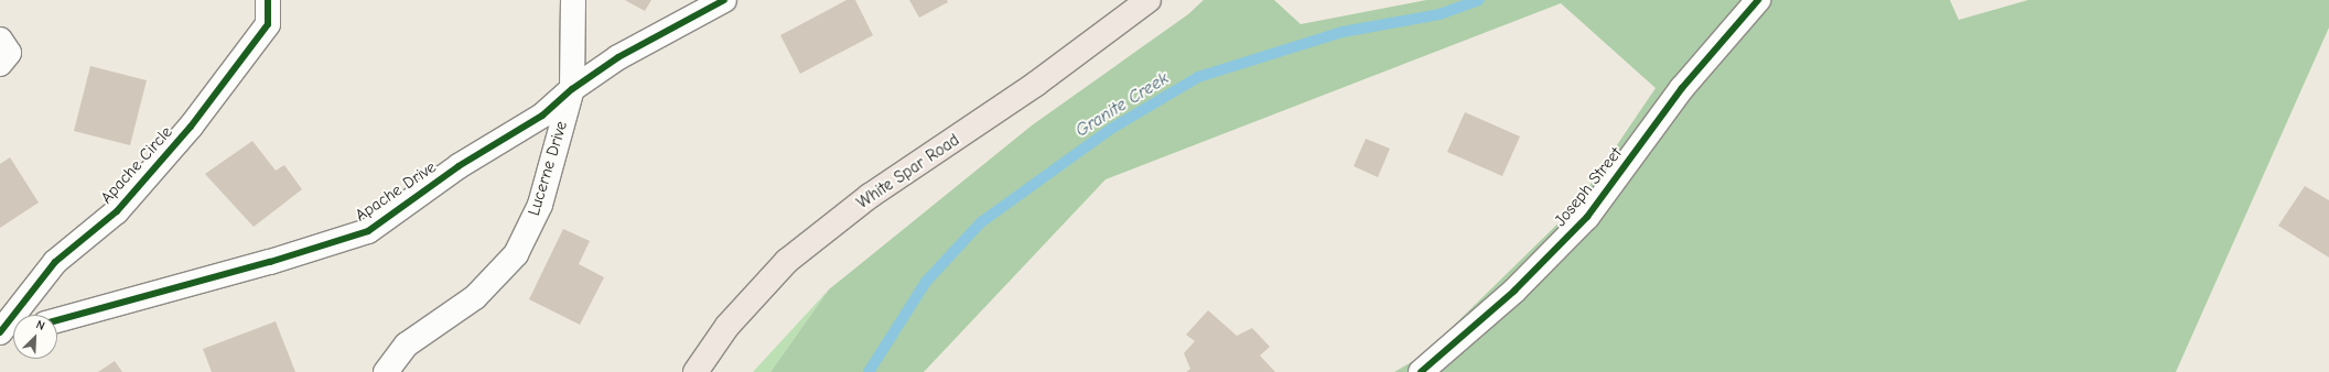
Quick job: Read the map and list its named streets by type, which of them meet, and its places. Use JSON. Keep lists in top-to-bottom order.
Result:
{
  "streets": {
    "main road": ["White Spar Road"],
    "street": [
      "Apache Circle",
      "Lucerne Drive",
      "Joseph Street",
      "Apache Drive"
    ]
  },
  "crossings": [
    ["Lucerne Drive", "Apache Drive"]
  ],
  "water": ["Granite Creek"],
  "north": "top right"
}
